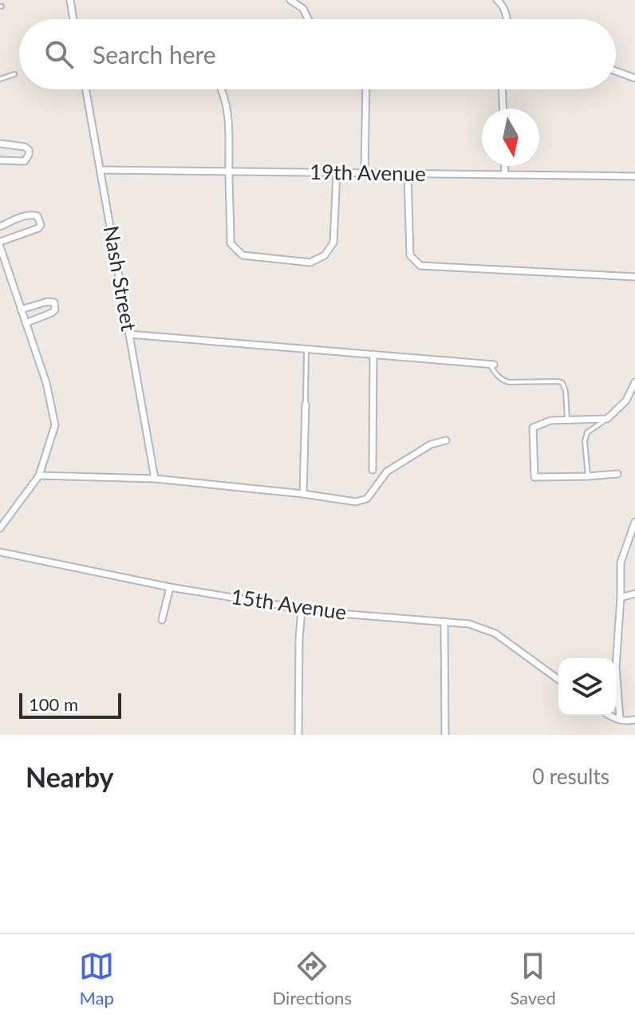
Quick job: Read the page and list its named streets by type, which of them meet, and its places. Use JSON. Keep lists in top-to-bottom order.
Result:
{
  "streets": {
    "street": ["19th Avenue", "Nash Street", "15th Avenue"]
  },
  "crossings": [
    ["19th Avenue", "Nash Street"]
  ],
  "scale_bar": "100 m",
  "north": "bottom",
  "page": {
    "search": "Search here",
    "scale": "100 m",
    "heading": ["Nearby", "0 results"],
    "nav": ["Map", "Directions", "Saved"]
  }
}
